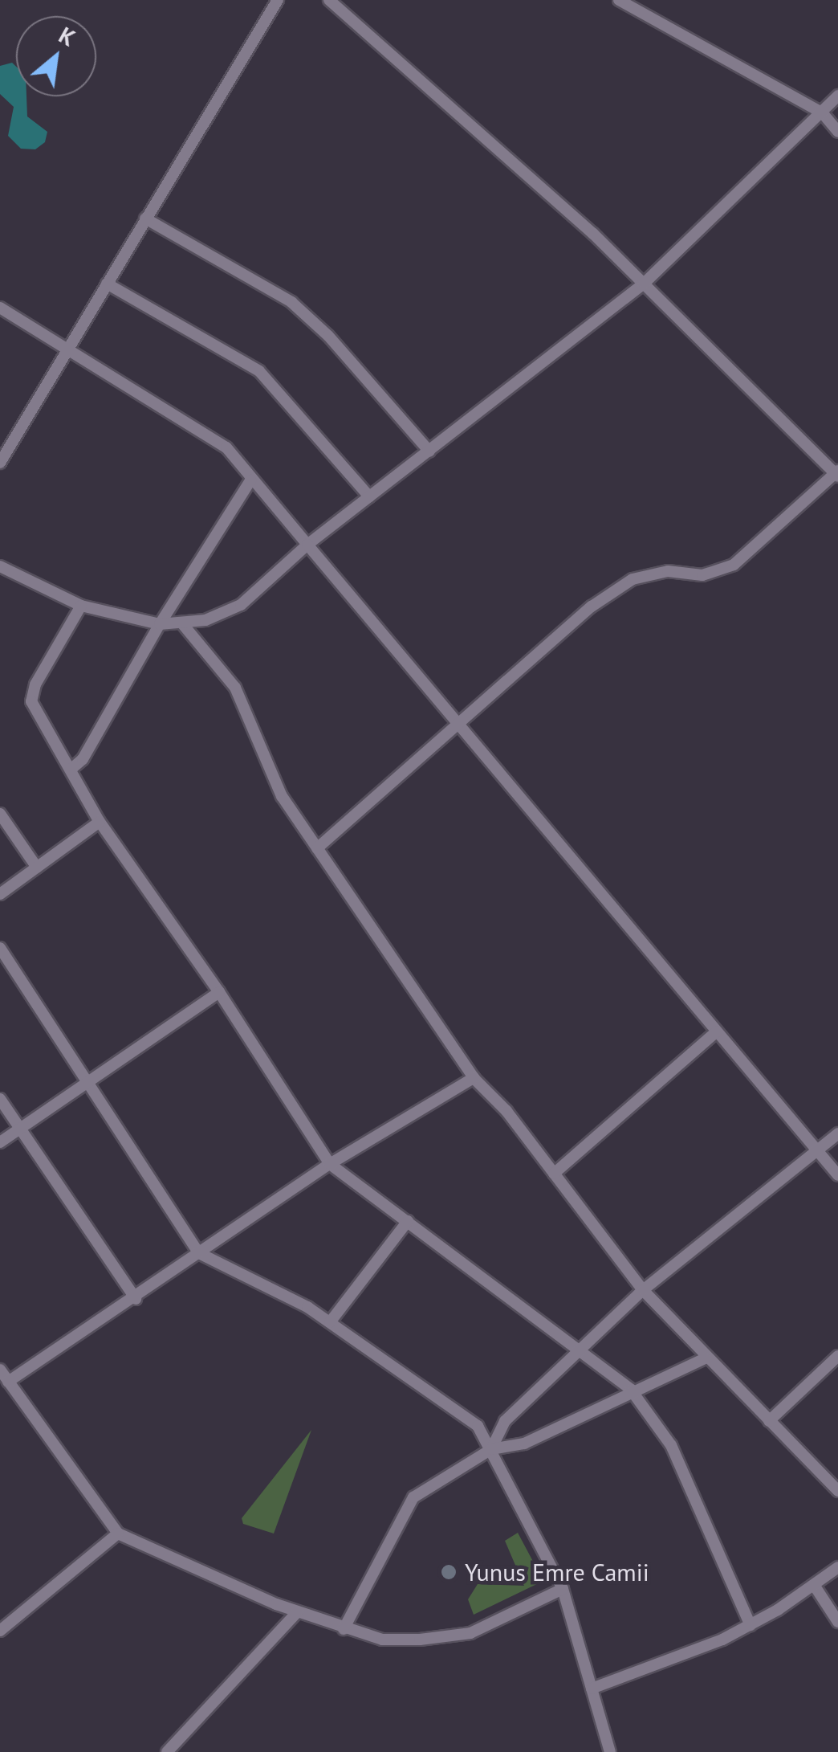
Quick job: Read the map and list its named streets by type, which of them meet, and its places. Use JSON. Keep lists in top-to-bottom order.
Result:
{
  "places": ["Yunus Emre Camii"],
  "north": "top right"
}
